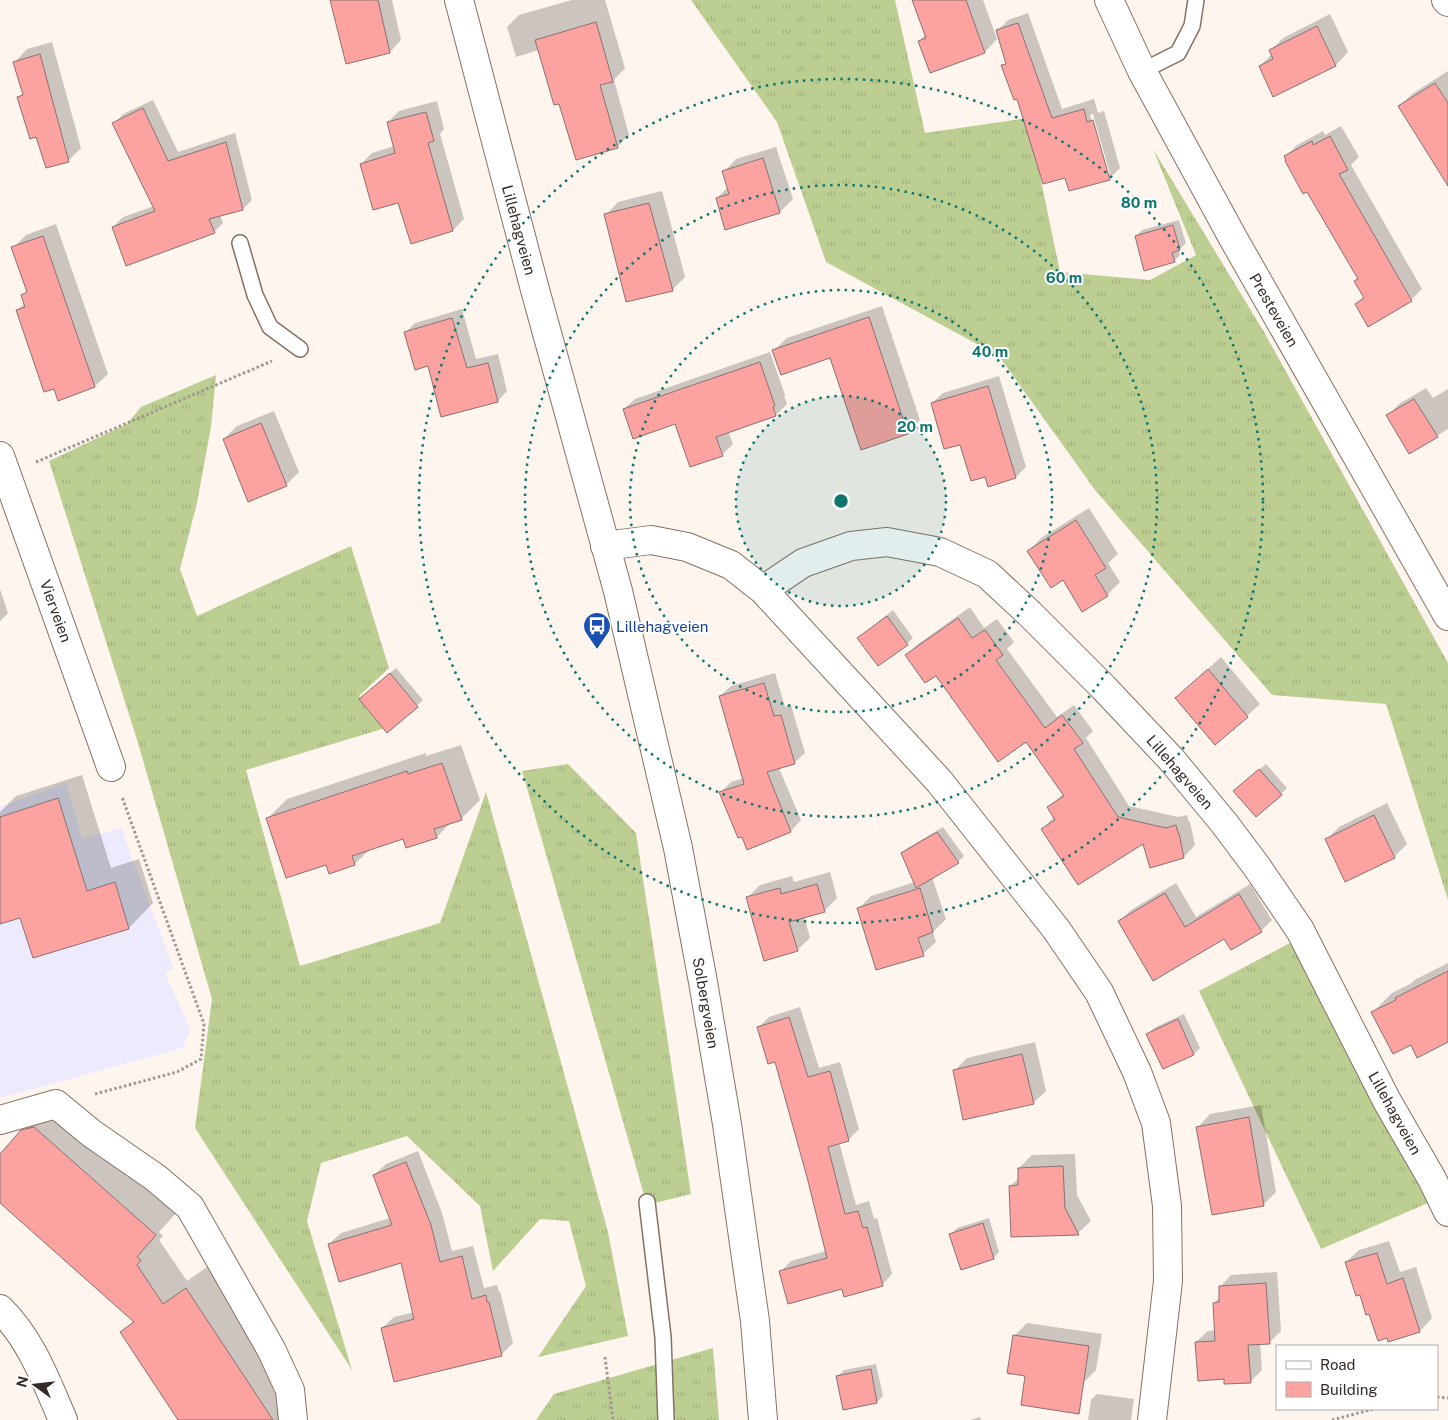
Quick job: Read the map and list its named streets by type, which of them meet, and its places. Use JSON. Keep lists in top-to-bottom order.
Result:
{
  "streets": {
    "street": [
      "Lillehagveien",
      "Presteveien",
      "Vierveien",
      "Solbergveien"
    ]
  },
  "crossings": [
    ["Lillehagveien", "Solbergveien"]
  ],
  "places": {
    "bus stop": ["Lillehagveien"]
  },
  "legend": ["Road", "Building"],
  "north": "left",
  "rings": [
    "80 m",
    "60 m",
    "40 m",
    "20 m"
  ]
}
